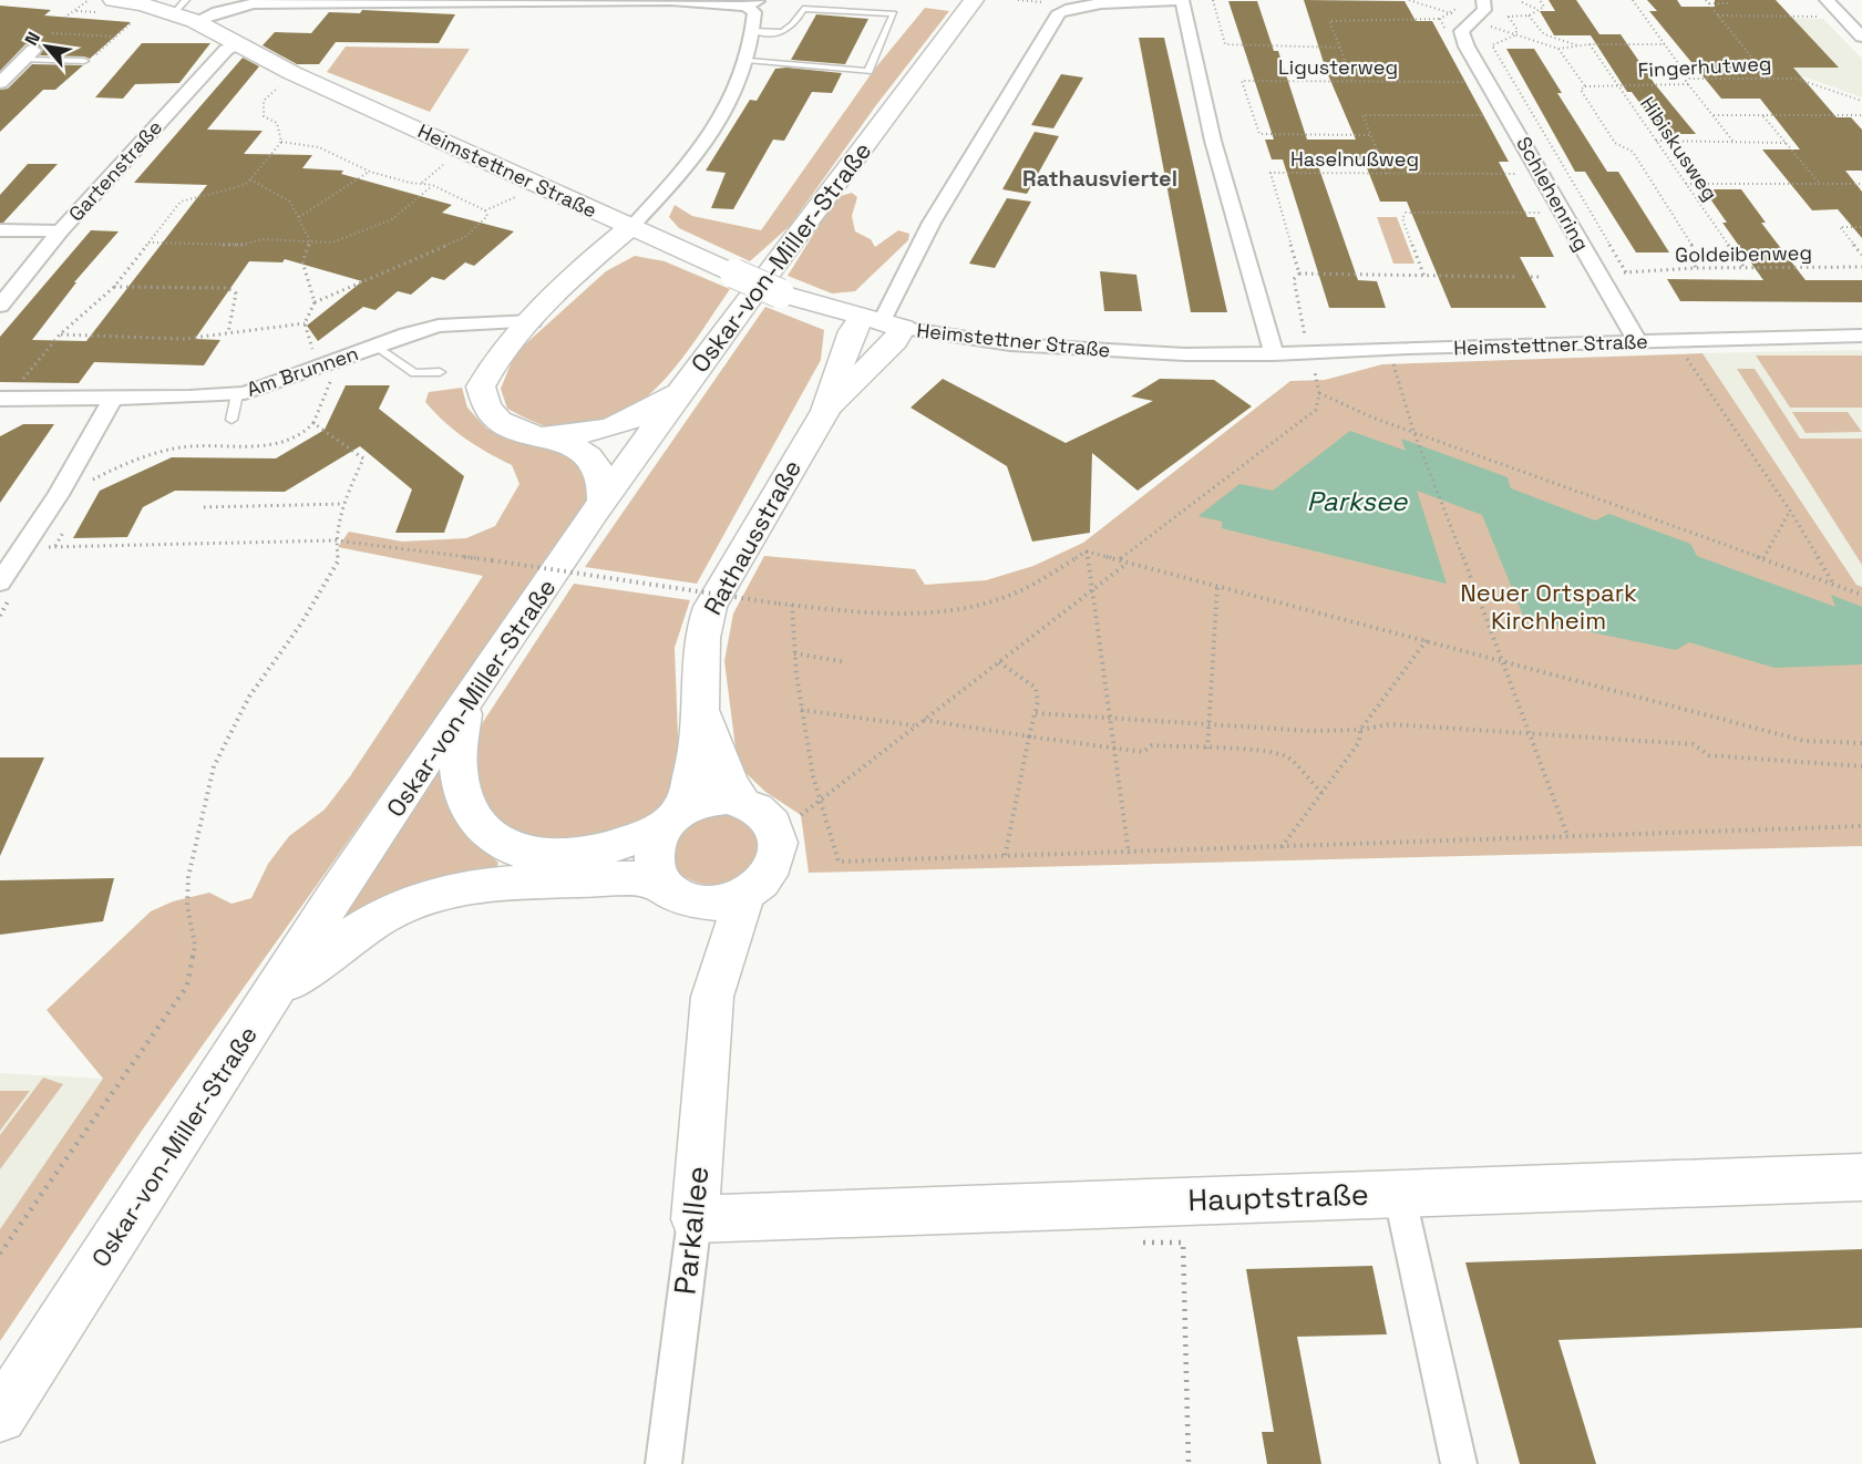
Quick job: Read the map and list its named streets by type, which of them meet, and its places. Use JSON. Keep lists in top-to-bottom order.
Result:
{
  "streets": {
    "street": [
      "Gartenstraße",
      "Heimstettner Straße",
      "Schlehenring",
      "Oskar-von-Miller-Straße",
      "Am Brunnen",
      "Rathausstraße",
      "Hauptstraße",
      "Parkallee"
    ],
    "path": [
      "Ligusterweg",
      "Fingerhutweg",
      "Hibiskusweg",
      "Haselnußweg",
      "Goldeibenweg"
    ]
  },
  "crossings": [
    ["Ligusterweg", "Schlehenring"],
    ["Fingerhutweg", "Hibiskusweg"],
    ["Hibiskusweg", "Goldeibenweg"],
    ["Haselnußweg", "Schlehenring"],
    ["Gartenstraße", "Heimstettner Straße"],
    ["Heimstettner Straße", "Schlehenring"],
    ["Heimstettner Straße", "Rathausstraße"],
    ["Rathausstraße", "Parkallee"],
    ["Hauptstraße", "Parkallee"]
  ],
  "districts": ["Rathausviertel"],
  "water": ["Parksee"],
  "parks": ["Neuer Ortspark Kirchheim"],
  "north": "top left"
}
